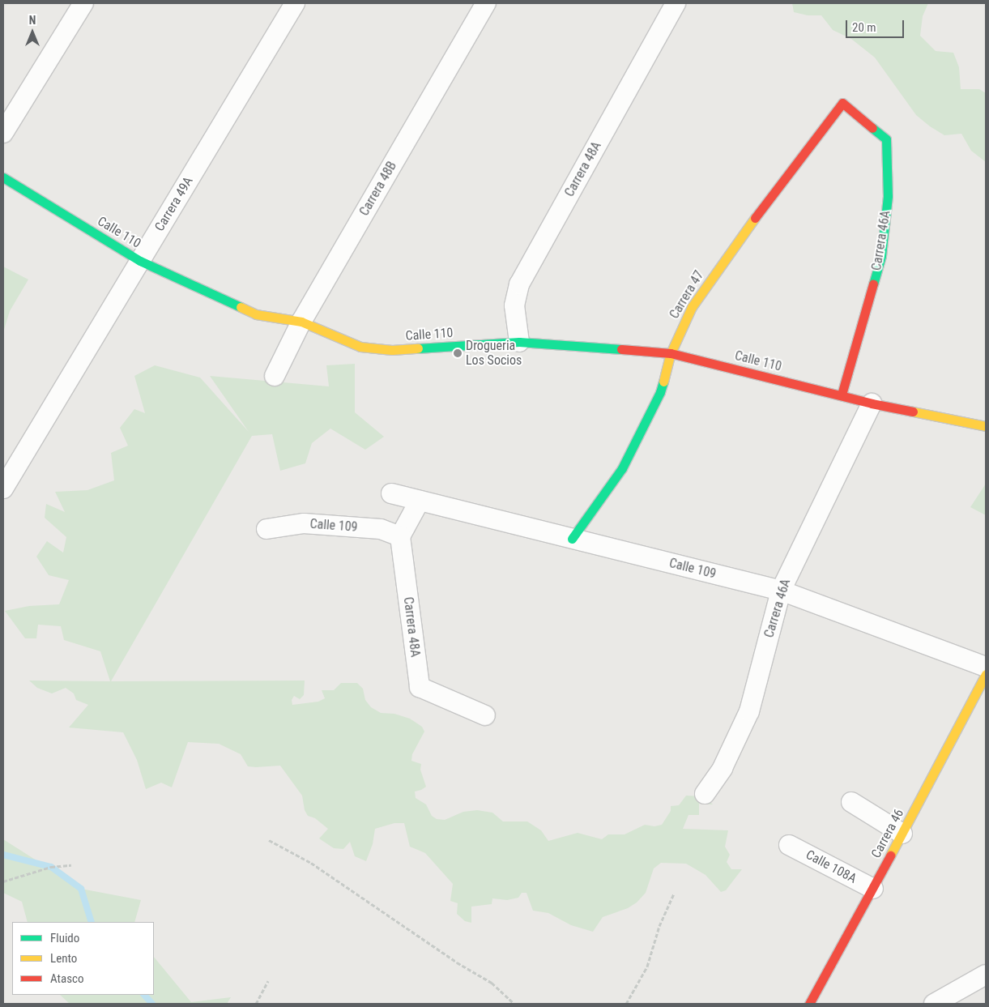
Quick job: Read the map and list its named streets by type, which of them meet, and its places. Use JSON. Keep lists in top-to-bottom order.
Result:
{
  "streets": {
    "street": [
      "Carrera 48A",
      "Carrera 48B",
      "Carrera 49A",
      "Calle 110",
      "Carrera 46A",
      "Carrera 47",
      "Calle 109",
      "Carrera 46",
      "Calle 108A"
    ]
  },
  "crossings": [
    ["Carrera 48A", "Calle 110"],
    ["Carrera 48A", "Calle 109"],
    ["Carrera 48B", "Calle 110"],
    ["Carrera 49A", "Calle 110"],
    ["Calle 110", "Carrera 46A"],
    ["Calle 110", "Carrera 47"],
    ["Carrera 46A", "Carrera 47"],
    ["Carrera 46A", "Calle 109"],
    ["Carrera 47", "Calle 109"],
    ["Carrera 46", "Calle 108A"]
  ],
  "places": ["Drogueria Los Socios"],
  "legend": ["Fluido", "Lento", "Atasco"],
  "scale_bar": "20 m",
  "north": "top"
}
